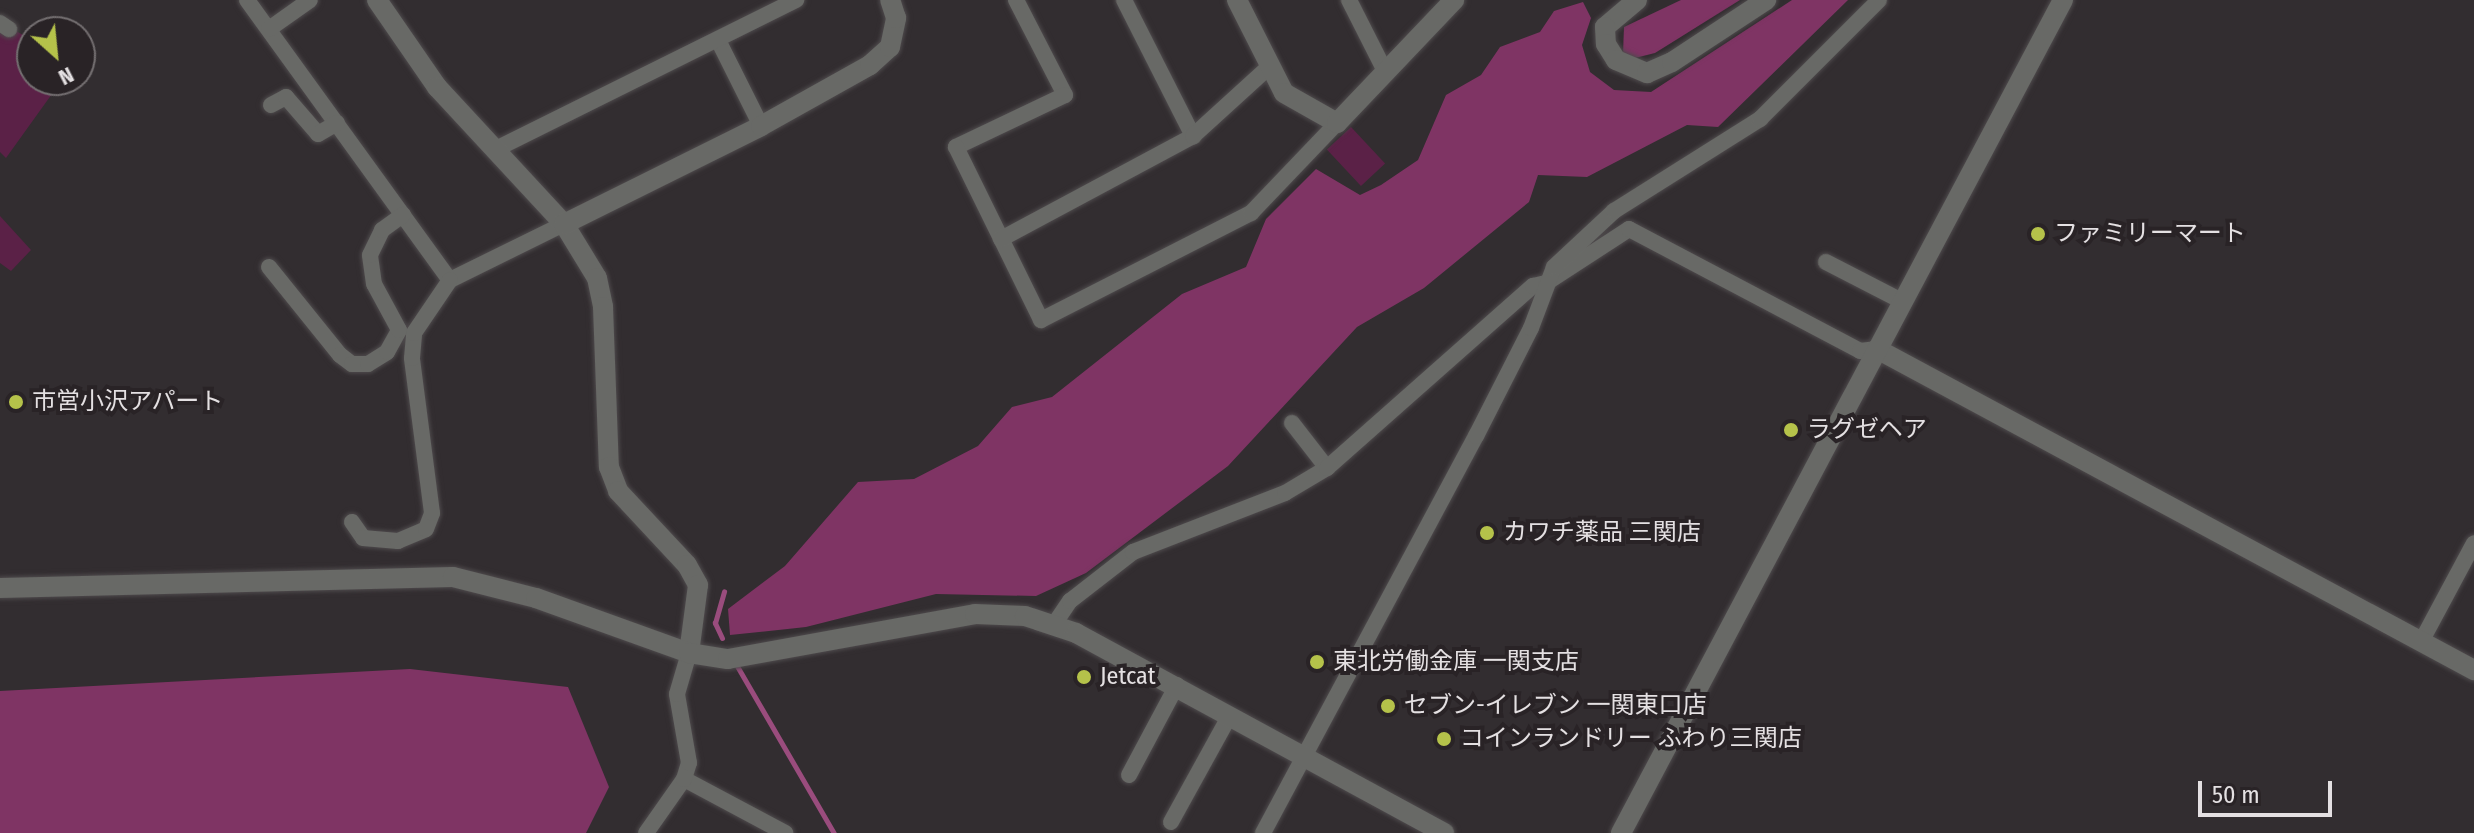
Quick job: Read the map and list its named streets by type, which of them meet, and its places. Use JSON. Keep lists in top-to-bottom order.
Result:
{
  "places": [
    "ファミリーマート",
    "市営小沢アパート",
    "ラグゼヘア",
    "カワチ薬品 三関店",
    "東北労働金庫 一関支店",
    "Jetcat",
    "セブン-イレブン 一関東口店",
    "コインランドリー ふわり三関店"
  ],
  "scale_bar": "50 m",
  "north": "bottom right"
}
